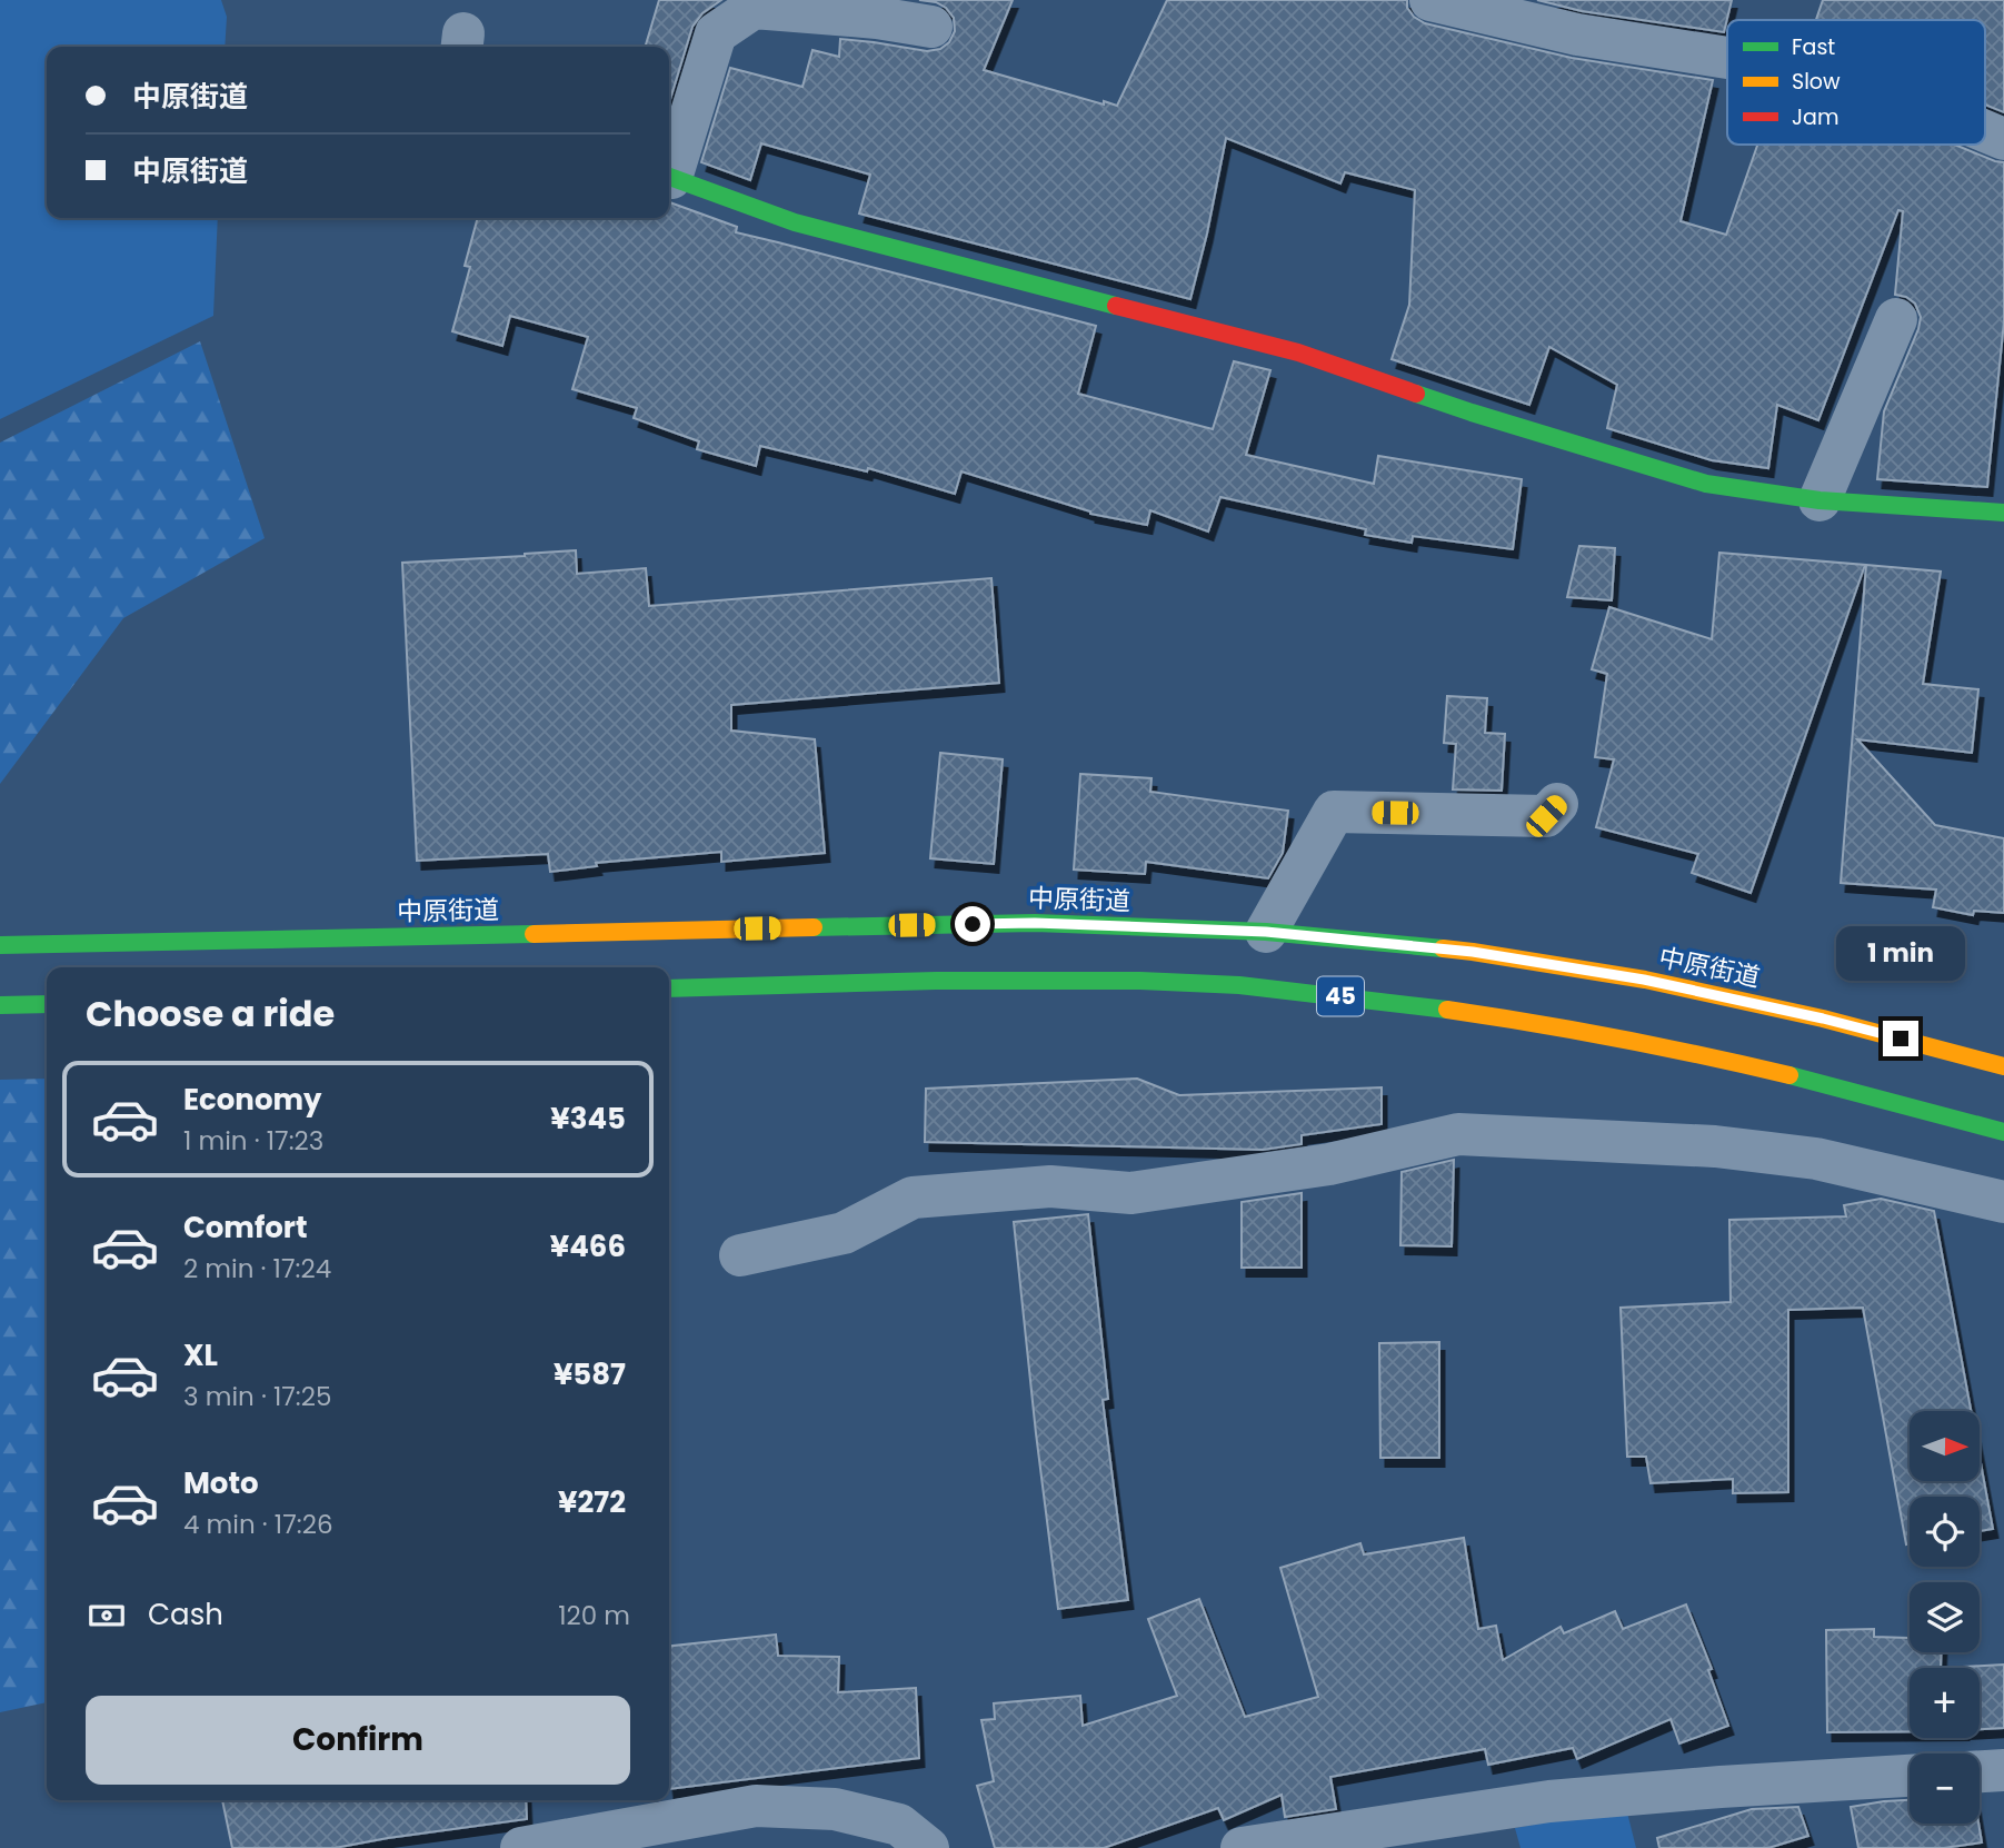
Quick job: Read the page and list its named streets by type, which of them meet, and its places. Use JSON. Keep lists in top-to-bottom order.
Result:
{
  "streets": {
    "main road": ["中原街道", "45"]
  },
  "legend": ["Fast", "Slow", "Jam"],
  "north": "right",
  "page": {
    "banner": ["中原街道", "中原街道"],
    "bubble": "1 min",
    "heading": "Choose a ride",
    "list": [
      {
        "name": "Economy",
        "note": "1 min · 17:23",
        "value": "¥345"
      },
      {
        "name": "Comfort",
        "note": "2 min · 17:24",
        "value": "¥466"
      },
      {
        "name": "XL",
        "note": "3 min · 17:25",
        "value": "¥587"
      },
      {
        "name": "Moto",
        "note": "4 min · 17:26",
        "value": "¥272"
      }
    ],
    "map_buttons": ["+", "−"],
    "pay": ["Cash", "120 m"],
    "buttons": "Confirm"
  }
}
